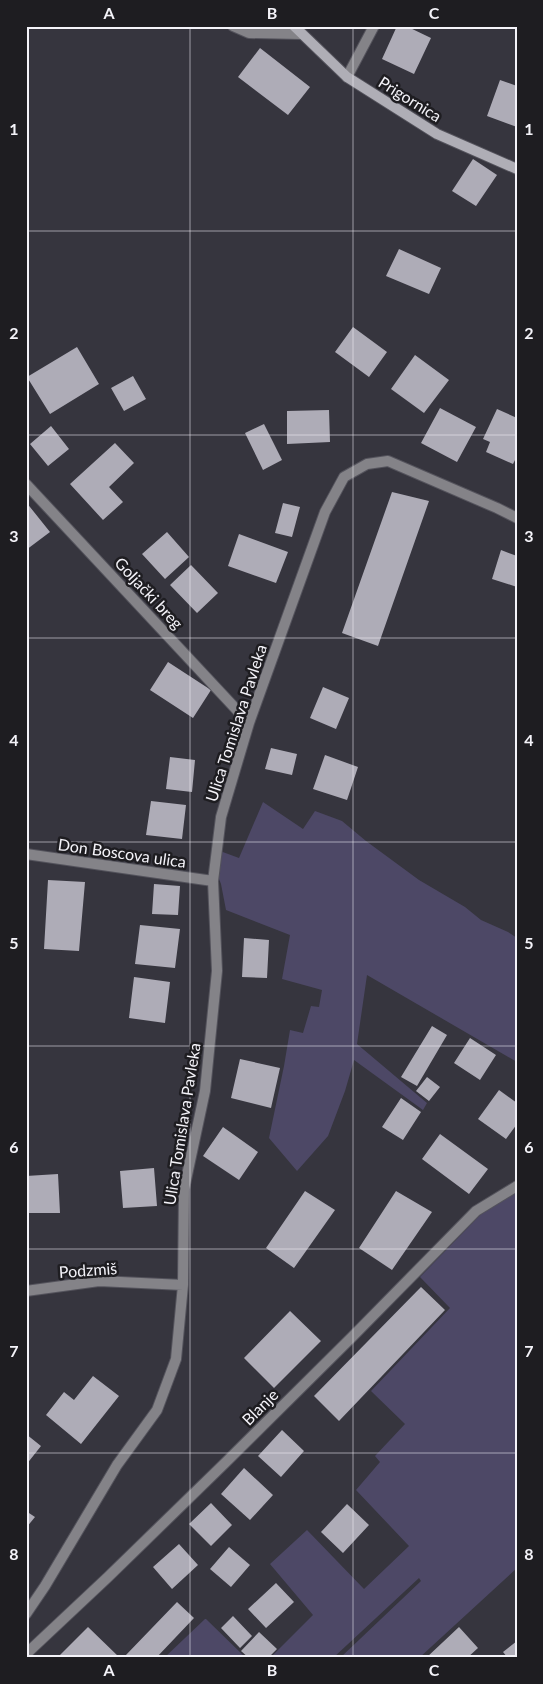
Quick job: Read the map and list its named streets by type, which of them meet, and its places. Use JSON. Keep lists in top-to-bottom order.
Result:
{
  "streets": {
    "street": [
      "Prigornica",
      "Goljački breg",
      "Ulica Tomislava Pavleka",
      "Don Boscova ulica",
      "Podzmiš",
      "Blanje"
    ]
  },
  "crossings": [
    ["Goljački breg", "Ulica Tomislava Pavleka"],
    ["Ulica Tomislava Pavleka", "Don Boscova ulica"],
    ["Ulica Tomislava Pavleka", "Podzmiš"]
  ],
  "grid": {
    "columns": ["A", "B", "C"],
    "rows": [
      "1",
      "2",
      "3",
      "4",
      "5",
      "6",
      "7",
      "8"
    ]
  }
}
